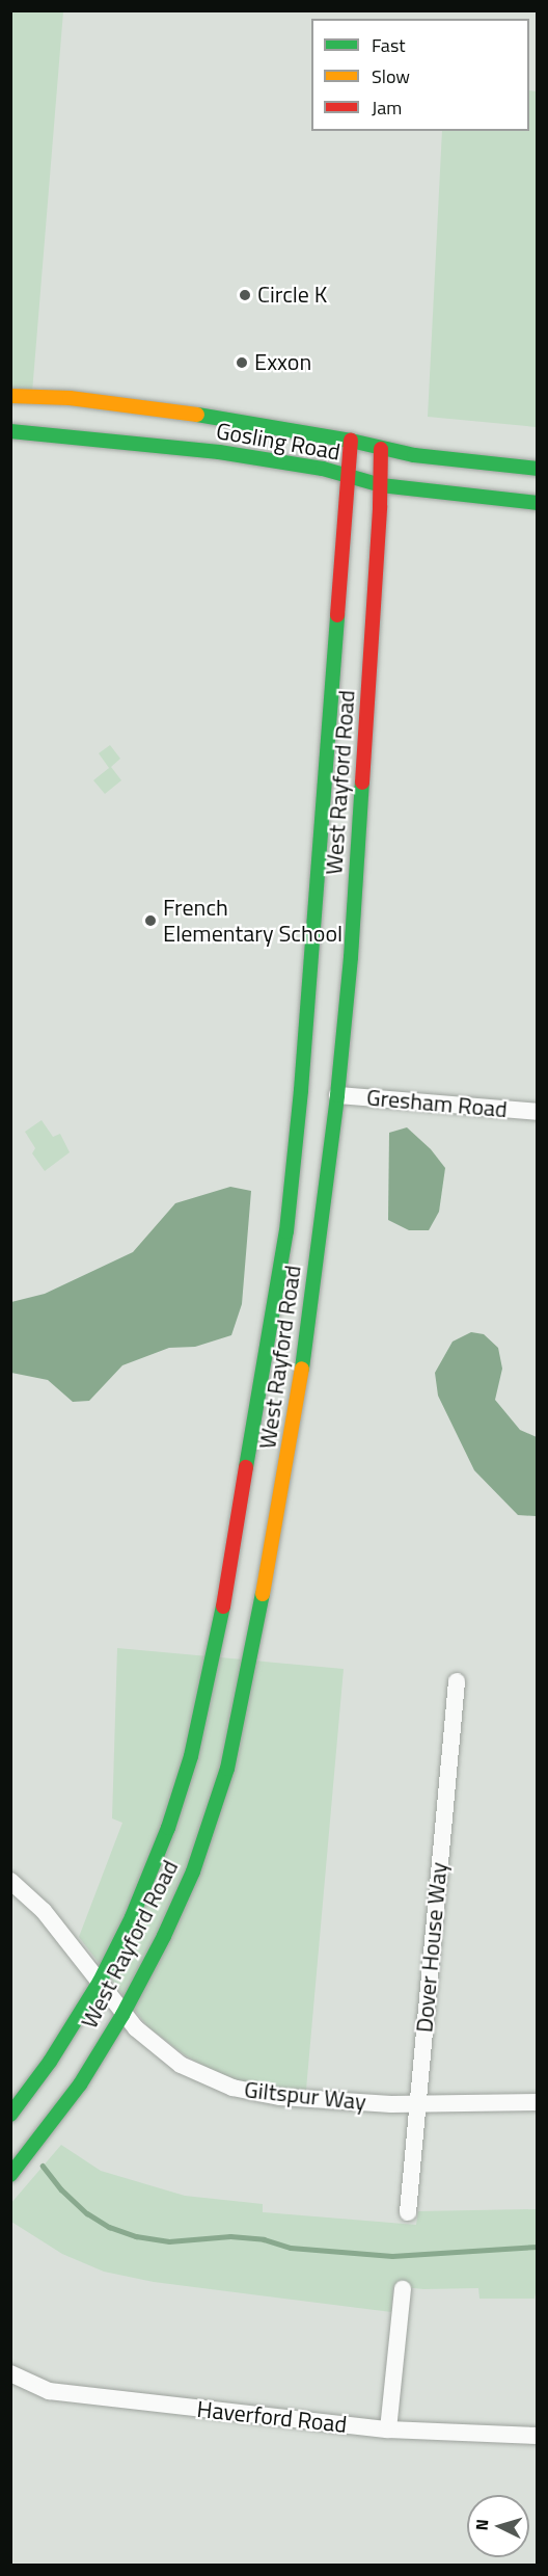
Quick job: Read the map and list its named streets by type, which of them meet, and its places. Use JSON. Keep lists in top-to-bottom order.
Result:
{
  "streets": {
    "main road": ["Gosling Road", "West Rayford Road"],
    "street": [
      "Gresham Road",
      "Dover House Way",
      "Giltspur Way",
      "Haverford Road"
    ]
  },
  "crossings": [
    ["Gosling Road", "West Rayford Road"],
    ["West Rayford Road", "Gresham Road"],
    ["West Rayford Road", "Giltspur Way"],
    ["Dover House Way", "Giltspur Way"]
  ],
  "places": ["Circle K", "Exxon", "French Elementary School"],
  "legend": ["Fast", "Slow", "Jam"],
  "north": "left"
}
